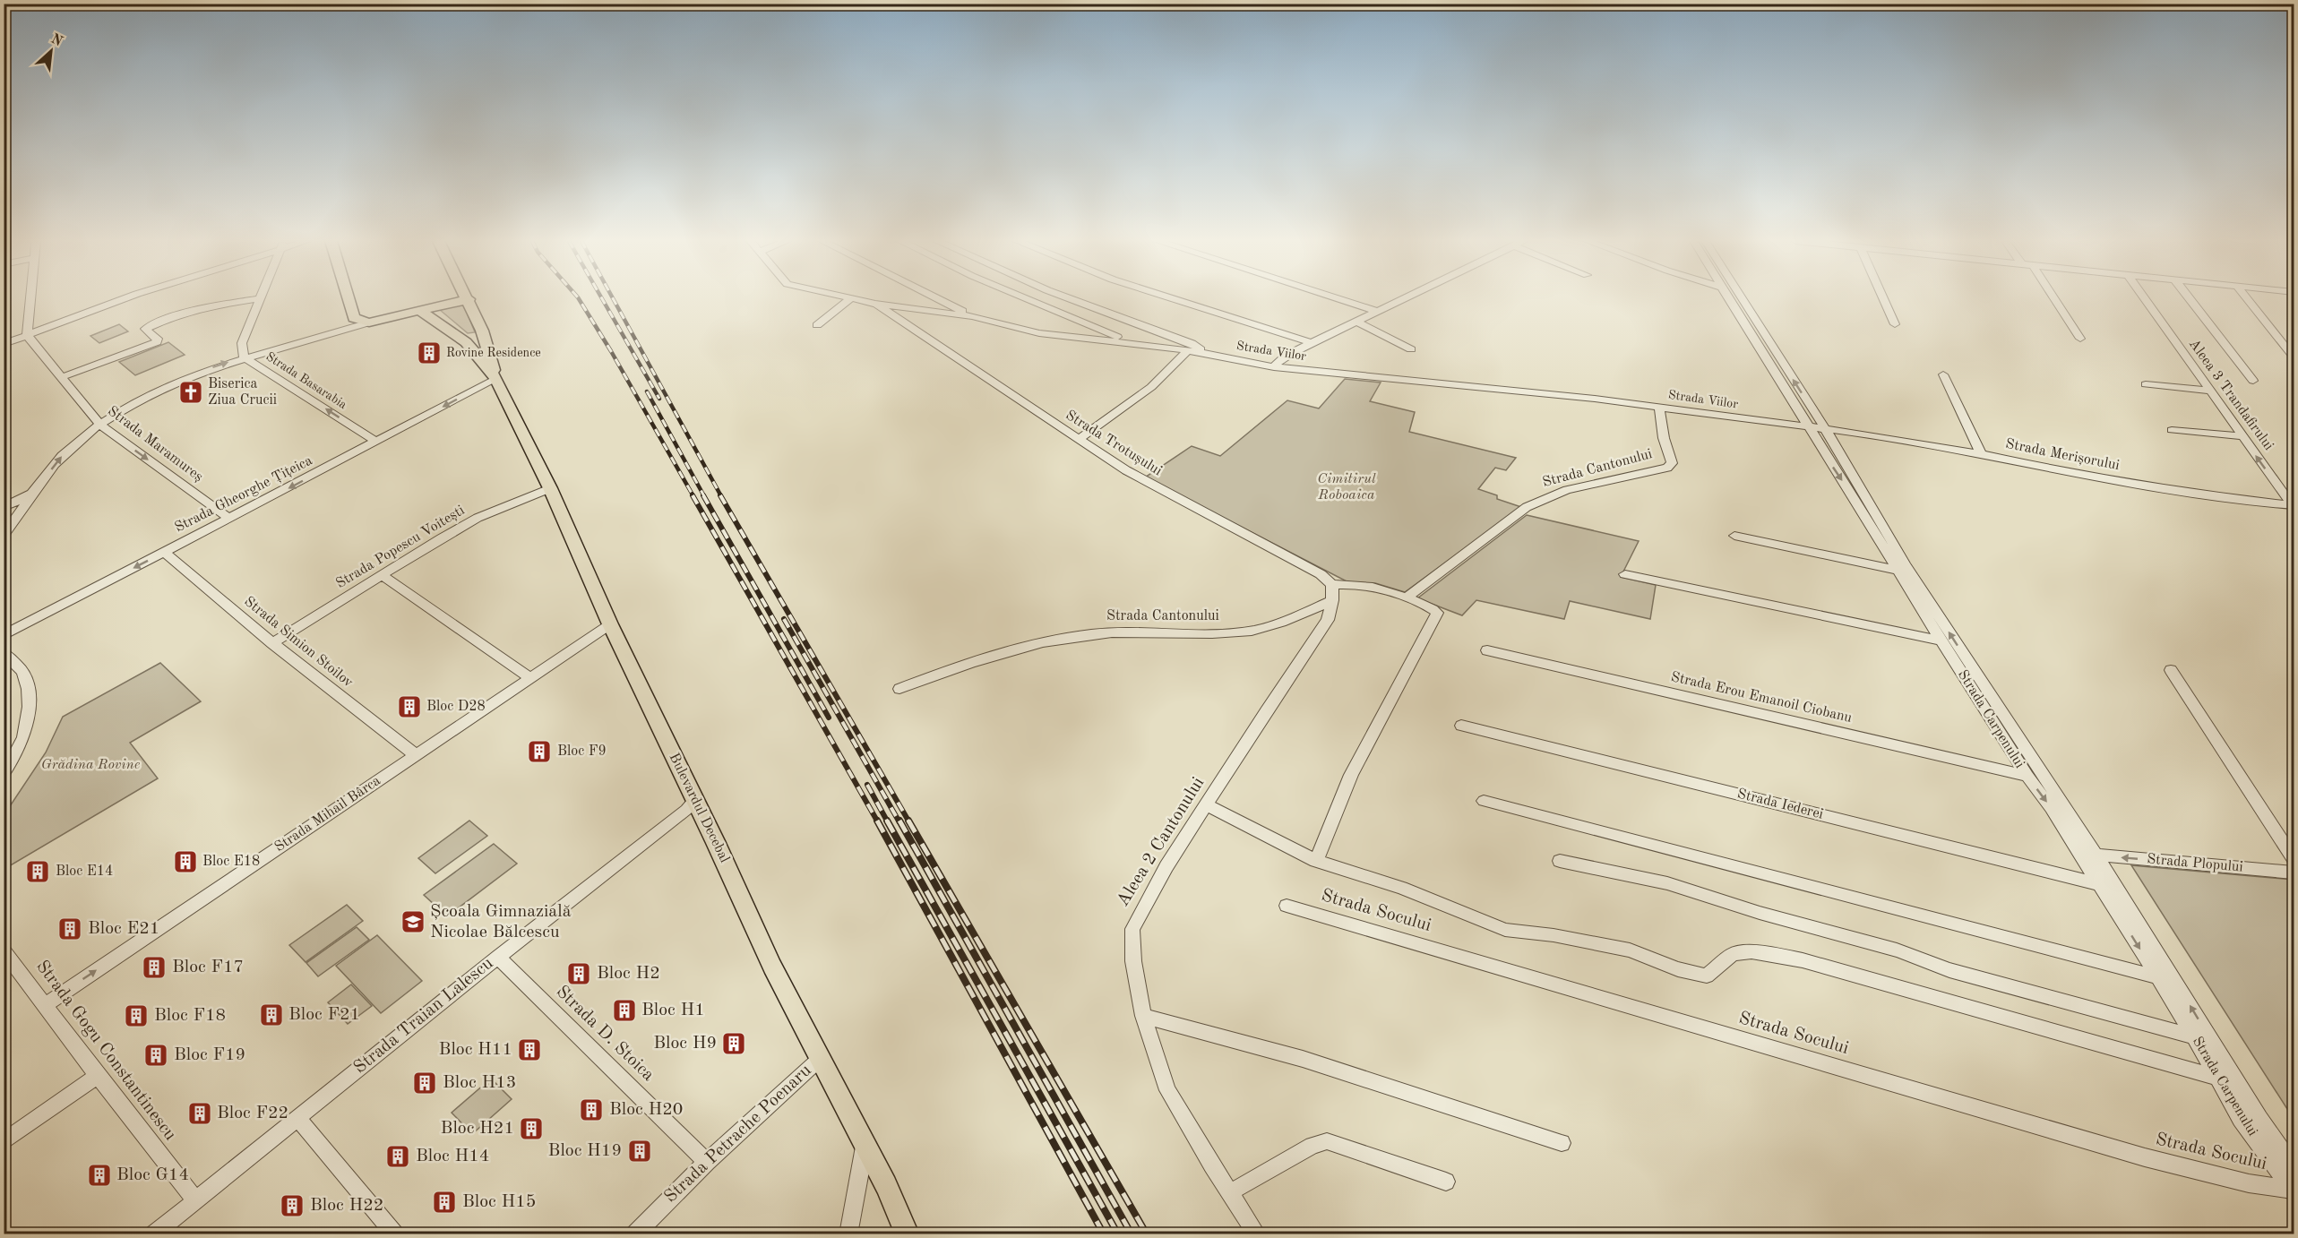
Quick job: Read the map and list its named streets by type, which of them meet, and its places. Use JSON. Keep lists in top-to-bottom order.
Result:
{
  "streets": {
    "main road": ["Bulevardul Decebal"],
    "street": [
      "Strada Viilor",
      "Strada Basarabia",
      "Aleea 3 Trandafirului",
      "Strada Trotușului",
      "Strada Maramureș",
      "Strada Merișorului",
      "Strada Cantonului",
      "Strada Gheorghe Țițeica",
      "Strada Popescu Voitești",
      "Strada Simion Stoilov",
      "Strada Erou Emanoil Ciobanu",
      "Strada Carpenului",
      "Strada Iederei",
      "Strada Mihail Bârca",
      "Aleea 2 Cantonului",
      "Strada Plopului",
      "Strada Socului",
      "Strada Traian Lalescu",
      "Strada D. Stoica",
      "Strada Gogu Constantinescu",
      "Strada Petrache Poenaru"
    ]
  },
  "crossings": [
    ["Strada Viilor", "Strada Trotușului"],
    ["Strada Viilor", "Strada Merișorului"],
    ["Strada Viilor", "Strada Cantonului"],
    ["Strada Viilor", "Strada Carpenului"],
    ["Strada Basarabia", "Strada Gheorghe Țițeica"],
    ["Aleea 3 Trandafirului", "Strada Merișorului"],
    ["Strada Maramureș", "Strada Gheorghe Țițeica"],
    ["Strada Merișorului", "Strada Carpenului"],
    ["Strada Cantonului", "Aleea 2 Cantonului"],
    ["Strada Gheorghe Țițeica", "Strada Simion Stoilov"],
    ["Strada Gheorghe Țițeica", "Bulevardul Decebal"],
    ["Strada Popescu Voitești", "Strada Simion Stoilov"],
    ["Strada Popescu Voitești", "Bulevardul Decebal"],
    ["Strada Simion Stoilov", "Strada Mihail Bârca"],
    ["Strada Erou Emanoil Ciobanu", "Strada Carpenului"],
    ["Strada Carpenului", "Strada Iederei"],
    ["Strada Carpenului", "Strada Plopului"],
    ["Strada Carpenului", "Strada Socului"],
    ["Bulevardul Decebal", "Strada Mihail Bârca"],
    ["Bulevardul Decebal", "Strada Traian Lalescu"],
    ["Bulevardul Decebal", "Strada Petrache Poenaru"],
    ["Strada Mihail Bârca", "Strada Gogu Constantinescu"],
    ["Strada Traian Lalescu", "Strada D. Stoica"],
    ["Strada Traian Lalescu", "Strada Gogu Constantinescu"],
    ["Strada D. Stoica", "Strada Petrache Poenaru"]
  ],
  "one_way": [
    "Strada Basarabia",
    "Strada Maramureș",
    "Strada Gheorghe Țițeica",
    "Strada Mihail Bârca",
    "Strada Plopului"
  ],
  "parks": ["Cimitirul Roboaica", "Grădina Rovine"],
  "places": {
    "building": [
      "Rovine Residence",
      "Bloc D28",
      "Bloc F9",
      "Bloc E18",
      "Bloc E14",
      "Bloc E21",
      "Bloc F17",
      "Bloc H2",
      "Bloc H1",
      "Bloc F21",
      "Bloc F18",
      "Bloc H9",
      "Bloc H11",
      "Bloc F19",
      "Bloc H13",
      "Bloc H20",
      "Bloc F22",
      "Bloc H21",
      "Bloc H19",
      "Bloc H14",
      "Bloc G14",
      "Bloc H15",
      "Bloc H22"
    ],
    "church": ["Biserica Ziua Crucii"],
    "school or university": ["Școala Gimnazială Nicolae Bălcescu"]
  },
  "north": "top right"
}
